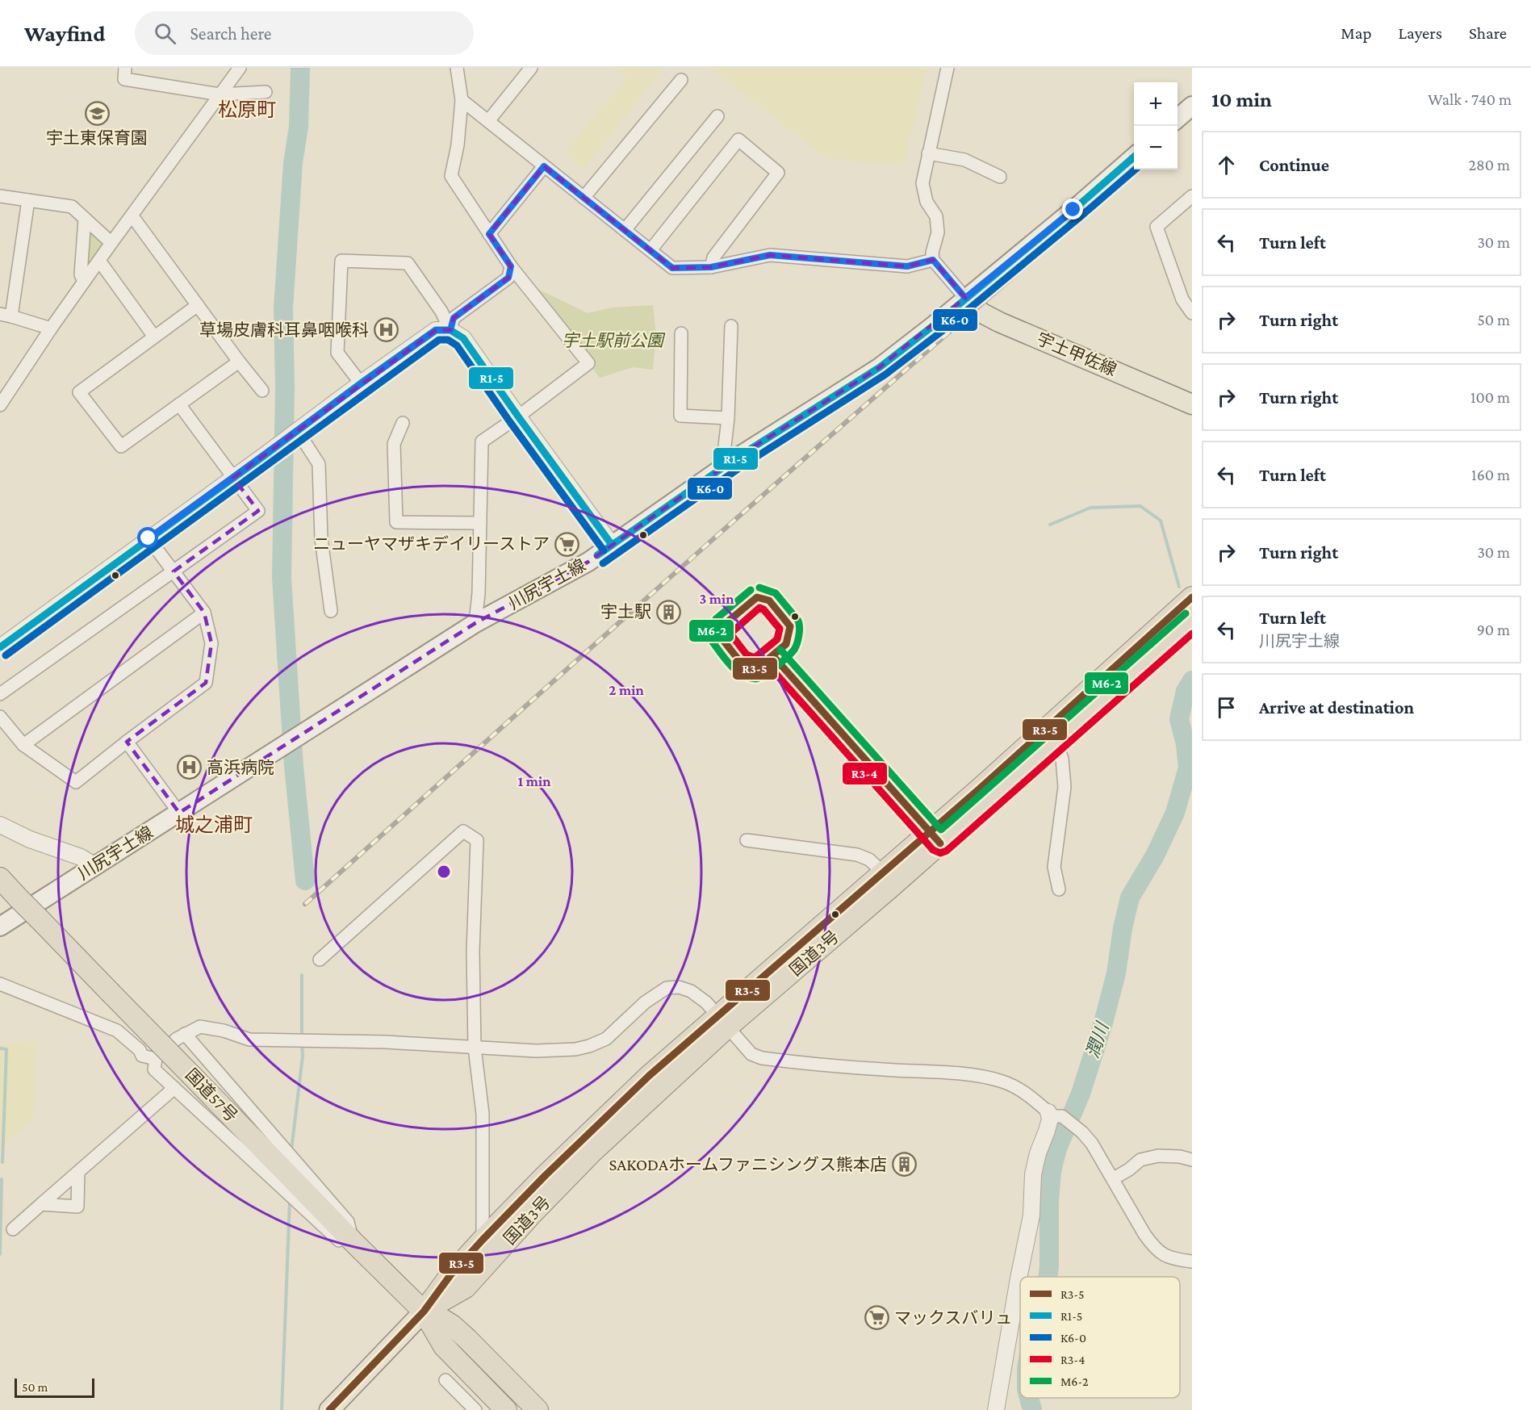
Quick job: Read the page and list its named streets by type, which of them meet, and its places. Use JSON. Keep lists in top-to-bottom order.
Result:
{
  "streets": {
    "highway": ["国道3号", "国道57号"],
    "main road": ["宇土甲佐線", "川尻宇土線"]
  },
  "crossings": [
    ["宇土甲佐線", "川尻宇土線"],
    ["国道3号", "国道57号"]
  ],
  "districts": ["松原町", "城之浦町"],
  "water": ["潤川"],
  "parks": ["宇土駅前公園"],
  "places": {
    "school or university": ["宇土東保育園"],
    "hospital": ["草場皮膚科耳鼻咽喉科", "高浜病院"],
    "supermarket": ["ニューヤマザキデイリーストア", "マックスバリュ"],
    "building": ["宇土駅", "SAKODAホームファニシングス熊本店"]
  },
  "lines": [
    "transit line R1-5",
    "transit line K6-0",
    "transit line M6-2",
    "transit line R3-5",
    "transit line R3-4"
  ],
  "legend": [
    "R3-5",
    "R1-5",
    "K6-0",
    "R3-4",
    "M6-2"
  ],
  "scale_bar": "50 m",
  "page": {
    "header": "Wayfind",
    "search": "Search here",
    "nav": ["Map", "Layers", "Share"],
    "heading": ["10 min", "Walk · 740 m"],
    "map_buttons": ["+", "−"],
    "list": [
      ["Continue", "280 m"],
      ["Turn left", "30 m"],
      ["Turn right", "50 m"],
      ["Turn right", "100 m"],
      ["Turn left", "160 m"],
      ["Turn right", "30 m"],
      ["Turn left", "川尻宇土線", "90 m"],
      "Arrive at destination"
    ],
    "scale": "50 m"
  },
  "rings": ["3 min", "2 min", "1 min"]
}
